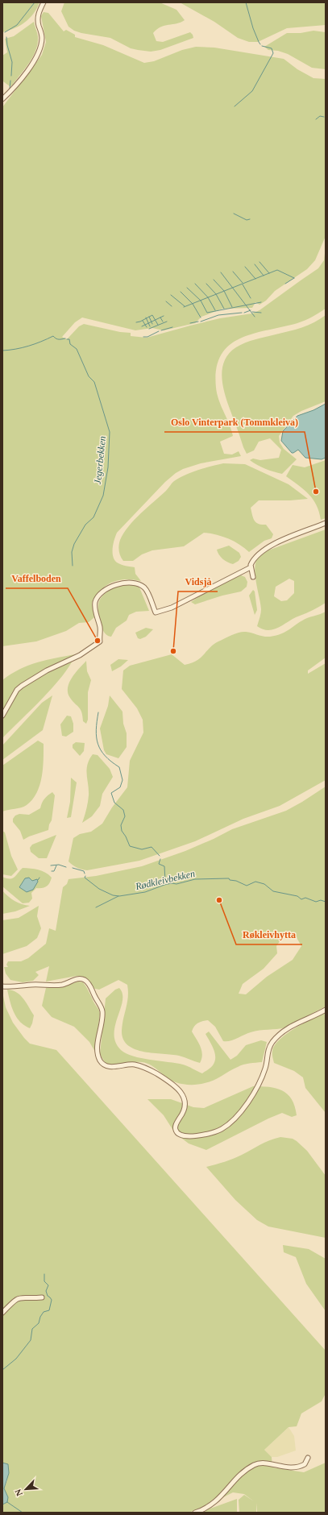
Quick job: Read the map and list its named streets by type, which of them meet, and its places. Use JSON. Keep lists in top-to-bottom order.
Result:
{
  "water": ["Jegerbekken", "Rødkleivbekken"],
  "places": [
    "Oslo Vinterpark (Tommkleiva)",
    "Vaffelboden",
    "Vidsjå",
    "Røkleivhytta"
  ],
  "north": "bottom left"
}
